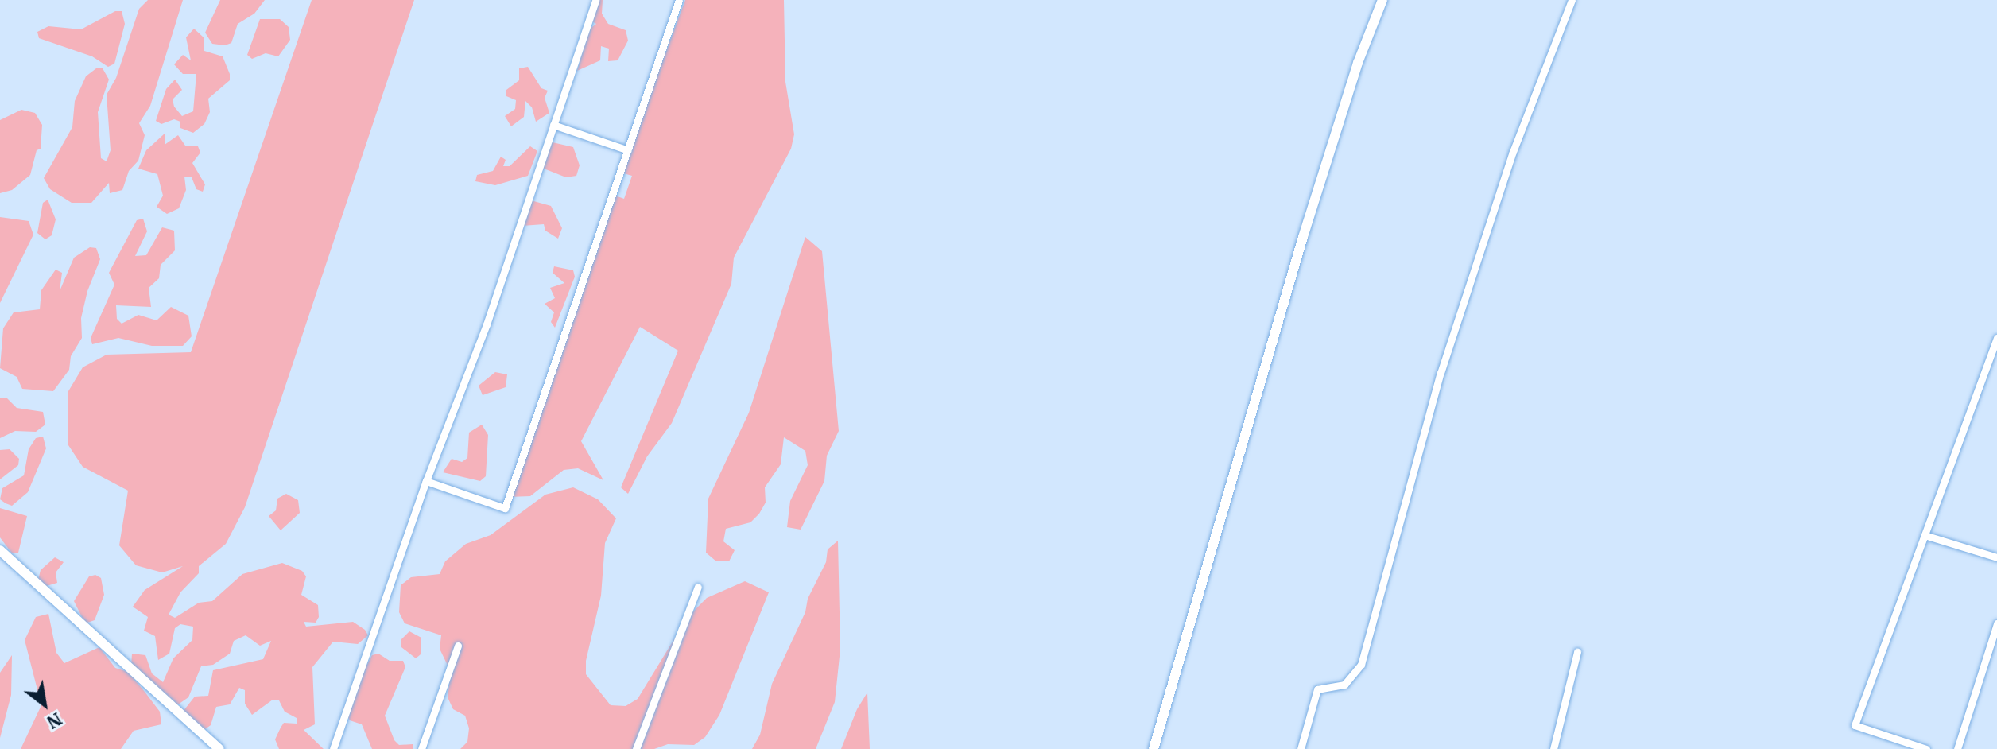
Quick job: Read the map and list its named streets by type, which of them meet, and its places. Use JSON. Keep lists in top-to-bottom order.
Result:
{
  "north": "bottom right"
}
